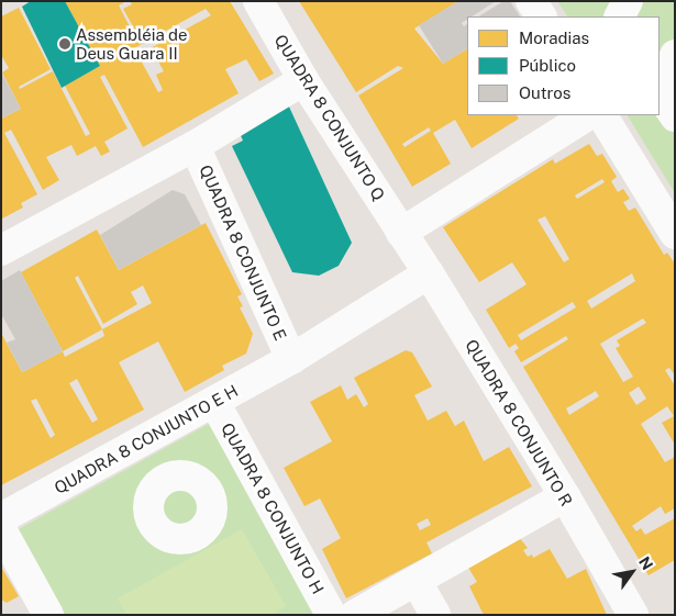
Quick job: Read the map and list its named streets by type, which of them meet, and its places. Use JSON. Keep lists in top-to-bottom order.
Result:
{
  "streets": {
    "street": [
      "QUADRA 8 CONJUNTO Q",
      "QUADRA 8 CONJUNTO E",
      "QUADRA 8 CONJUNTO R",
      "QUADRA 8 CONJUNTO E H",
      "QUADRA 8 CONJUNTO H"
    ]
  },
  "crossings": [
    ["QUADRA 8 CONJUNTO Q", "QUADRA 8 CONJUNTO R"],
    ["QUADRA 8 CONJUNTO E", "QUADRA 8 CONJUNTO E H"],
    ["QUADRA 8 CONJUNTO R", "QUADRA 8 CONJUNTO E H"],
    ["QUADRA 8 CONJUNTO E H", "QUADRA 8 CONJUNTO H"]
  ],
  "places": ["Assembléia de Deus Guara II"],
  "legend": ["Moradias", "Público", "Outros"],
  "north": "top right"
}
